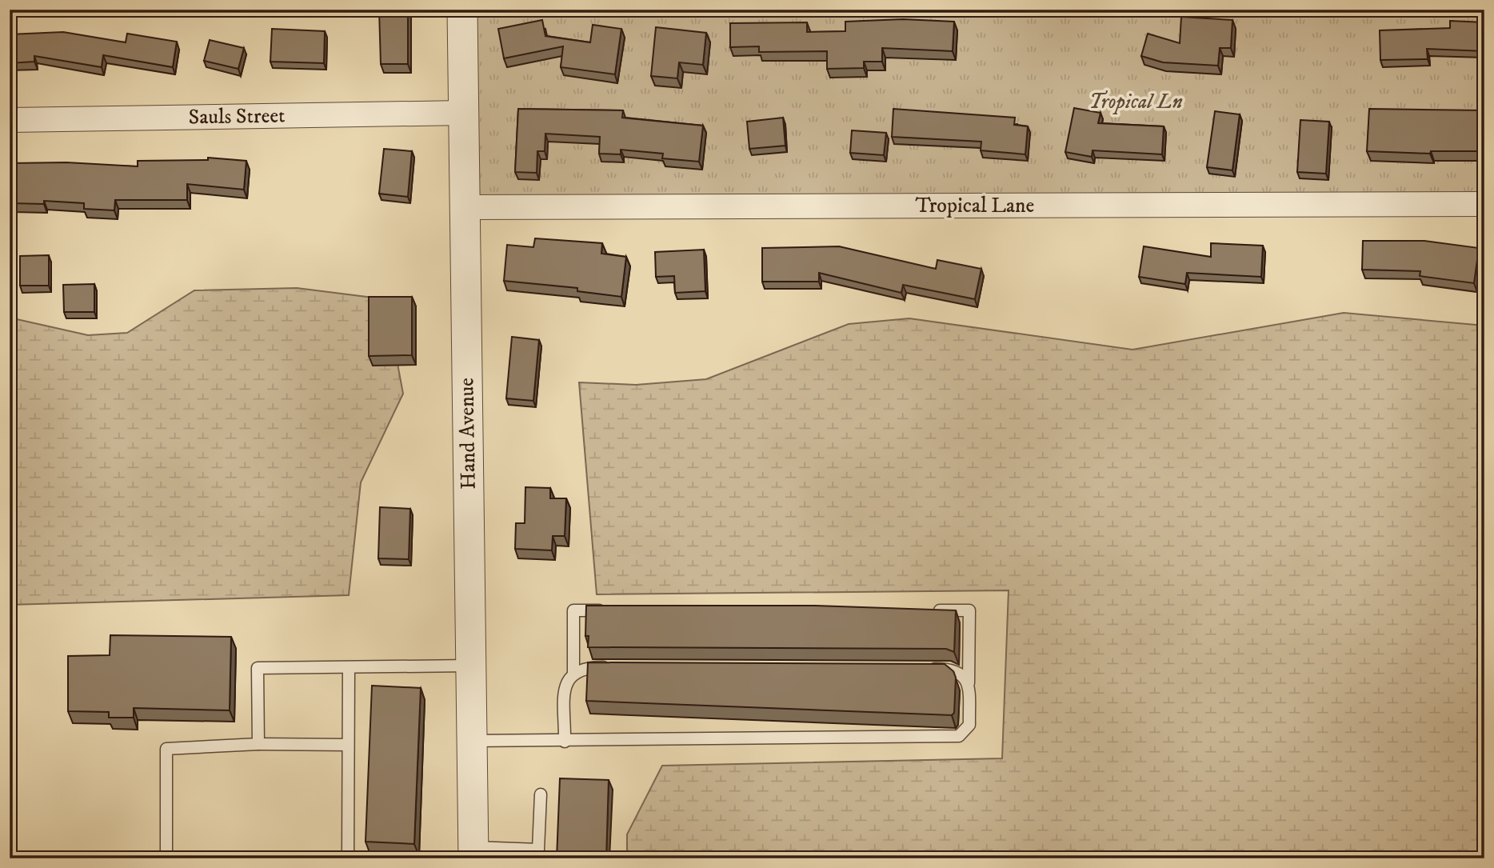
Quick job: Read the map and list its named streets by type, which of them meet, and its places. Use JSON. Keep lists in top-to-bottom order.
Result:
{
  "streets": {
    "street": ["Sauls Street", "Tropical Lane", "Hand Avenue"]
  },
  "crossings": [
    ["Sauls Street", "Hand Avenue"],
    ["Tropical Lane", "Hand Avenue"]
  ],
  "parks": ["Tropical Ln"]
}
